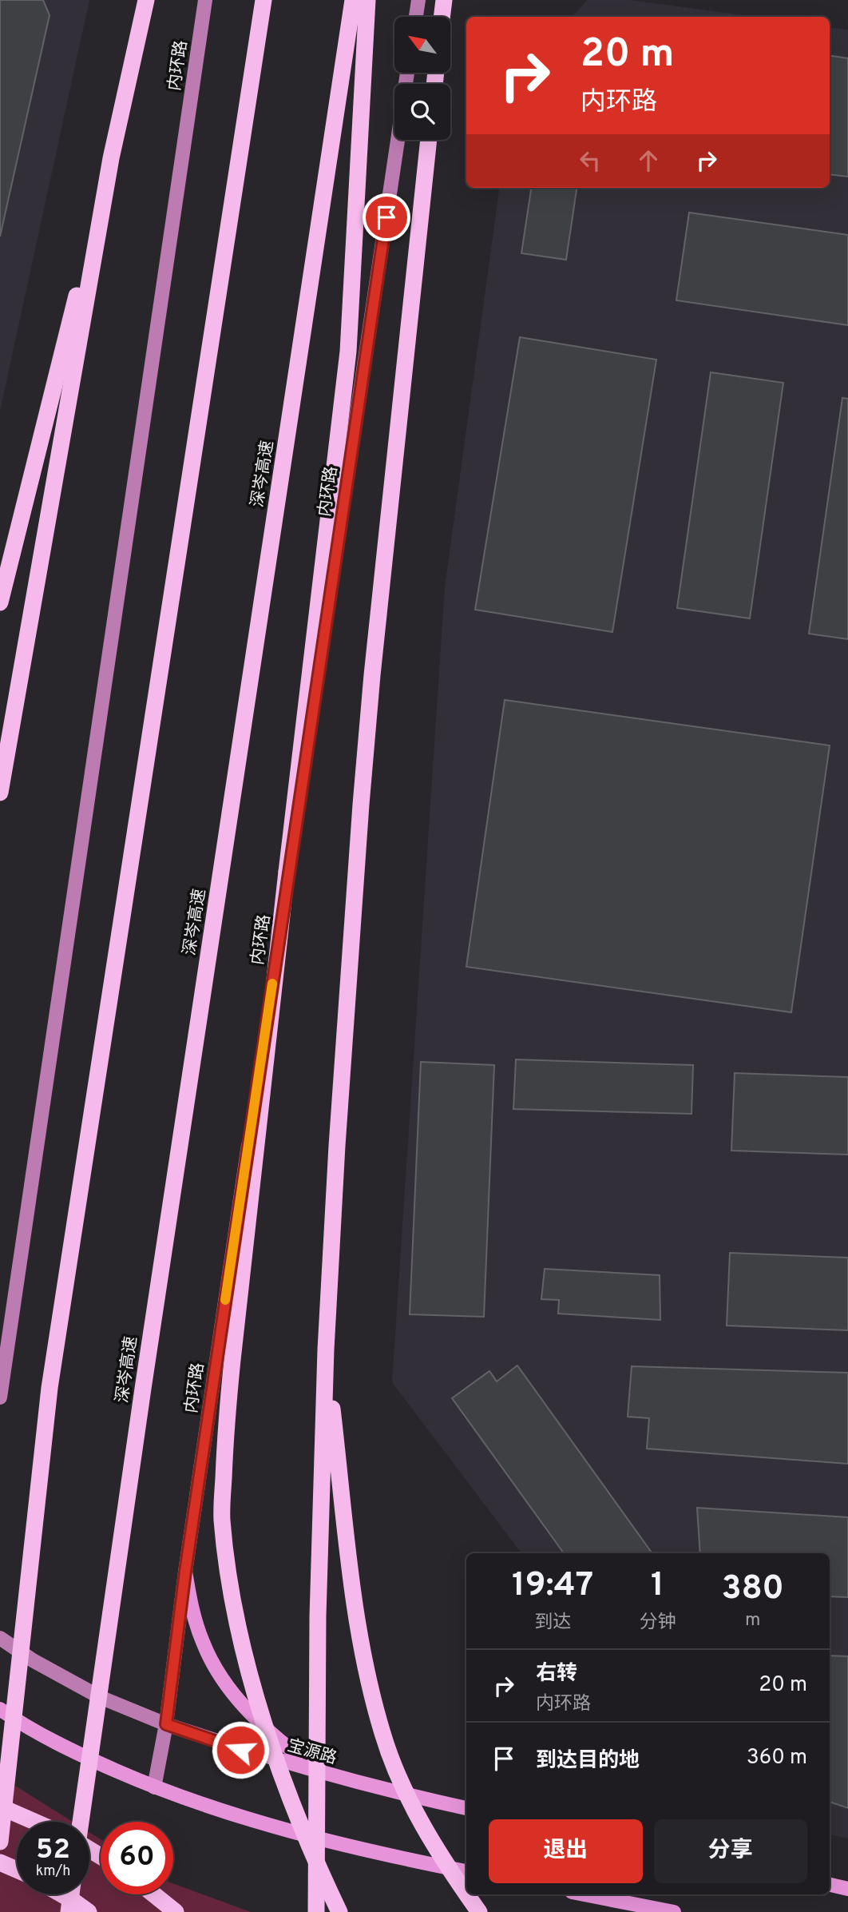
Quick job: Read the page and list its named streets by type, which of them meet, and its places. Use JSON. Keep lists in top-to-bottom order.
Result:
{
  "streets": {
    "highway": ["深岑高速"],
    "main road": ["内环路", "宝源路"]
  },
  "crossings": [
    ["内环路", "宝源路"]
  ],
  "north": "top left",
  "page": {
    "turn": ["20 m", "内环路"],
    "eta": [
      "19:47",
      "到达",
      "1",
      "分钟",
      "380",
      "m"
    ],
    "list": [
      {
        "name": "右转",
        "note": "内环路",
        "value": "20 m"
      },
      {
        "name": "到达目的地",
        "value": "360 m"
      }
    ],
    "buttons": ["退出", "分享"],
    "speed": "52 km/h",
    "limit": "60"
  }
}
